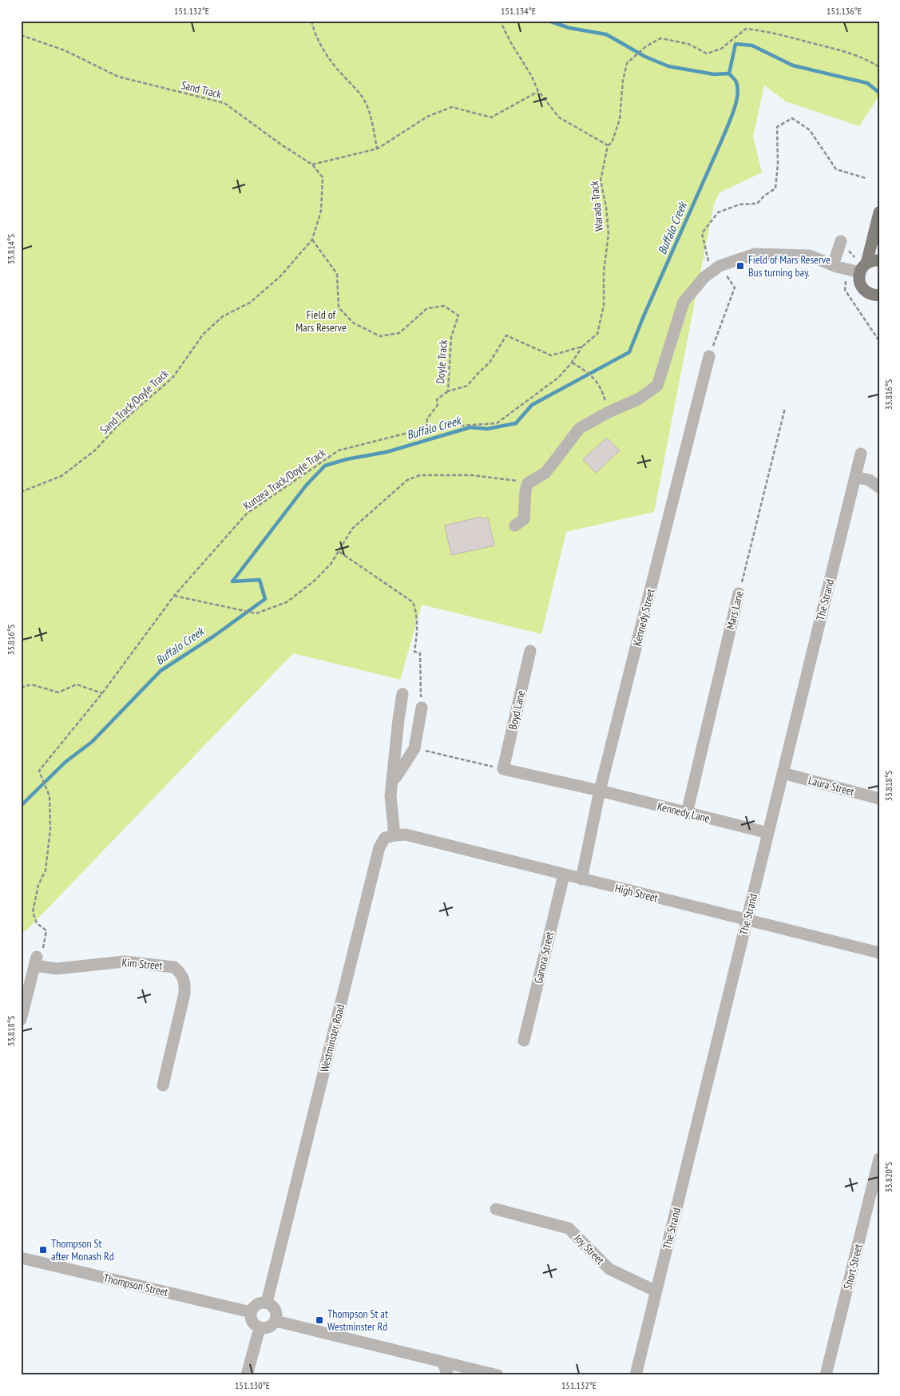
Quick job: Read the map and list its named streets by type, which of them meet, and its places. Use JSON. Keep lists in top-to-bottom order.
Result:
{
  "streets": {
    "street": [
      "The Strand",
      "Mars Lane",
      "Kennedy Street",
      "Boyd Lane",
      "Laura Street",
      "Kennedy Lane",
      "High Street",
      "Ganora Street",
      "Kim Street",
      "Westminster Road",
      "Joy Street",
      "Short Street",
      "Thompson Street"
    ],
    "path": [
      "Sand Track",
      "Warada Track",
      "Doyle Track",
      "Sand Track/Doyle Track",
      "Kunzea Track/Doyle Track"
    ]
  },
  "crossings": [
    ["Sand Track", "Doyle Track"],
    ["Sand Track", "Sand Track/Doyle Track"],
    ["Warada Track", "Doyle Track"],
    ["Warada Track", "Kunzea Track/Doyle Track"],
    ["Doyle Track", "Sand Track/Doyle Track"],
    ["Doyle Track", "Kunzea Track/Doyle Track"],
    ["Kunzea Track/Doyle Track", "Kim Street"],
    ["The Strand", "Laura Street"],
    ["The Strand", "Kennedy Lane"],
    ["The Strand", "High Street"],
    ["The Strand", "Joy Street"],
    ["Mars Lane", "Kennedy Lane"],
    ["Kennedy Street", "Kennedy Lane"],
    ["Kennedy Street", "High Street"],
    ["High Street", "Ganora Street"],
    ["High Street", "Westminster Road"],
    ["Westminster Road", "Thompson Street"]
  ],
  "water": ["Buffalo Creek"],
  "parks": ["Field of Mars Reserve"],
  "places": {
    "transit": ["Field of Mars Reserve Bus turning bay.", "Thompson St after Monash Rd", "Thompson St at Westminster Rd"]
  },
  "coordinates": [
    "151.132°E",
    "151.134°E",
    "151.136°E",
    "33.814°S",
    "33.816°S",
    "33.818°S",
    "33.820°S",
    "151.130°E"
  ]
}
